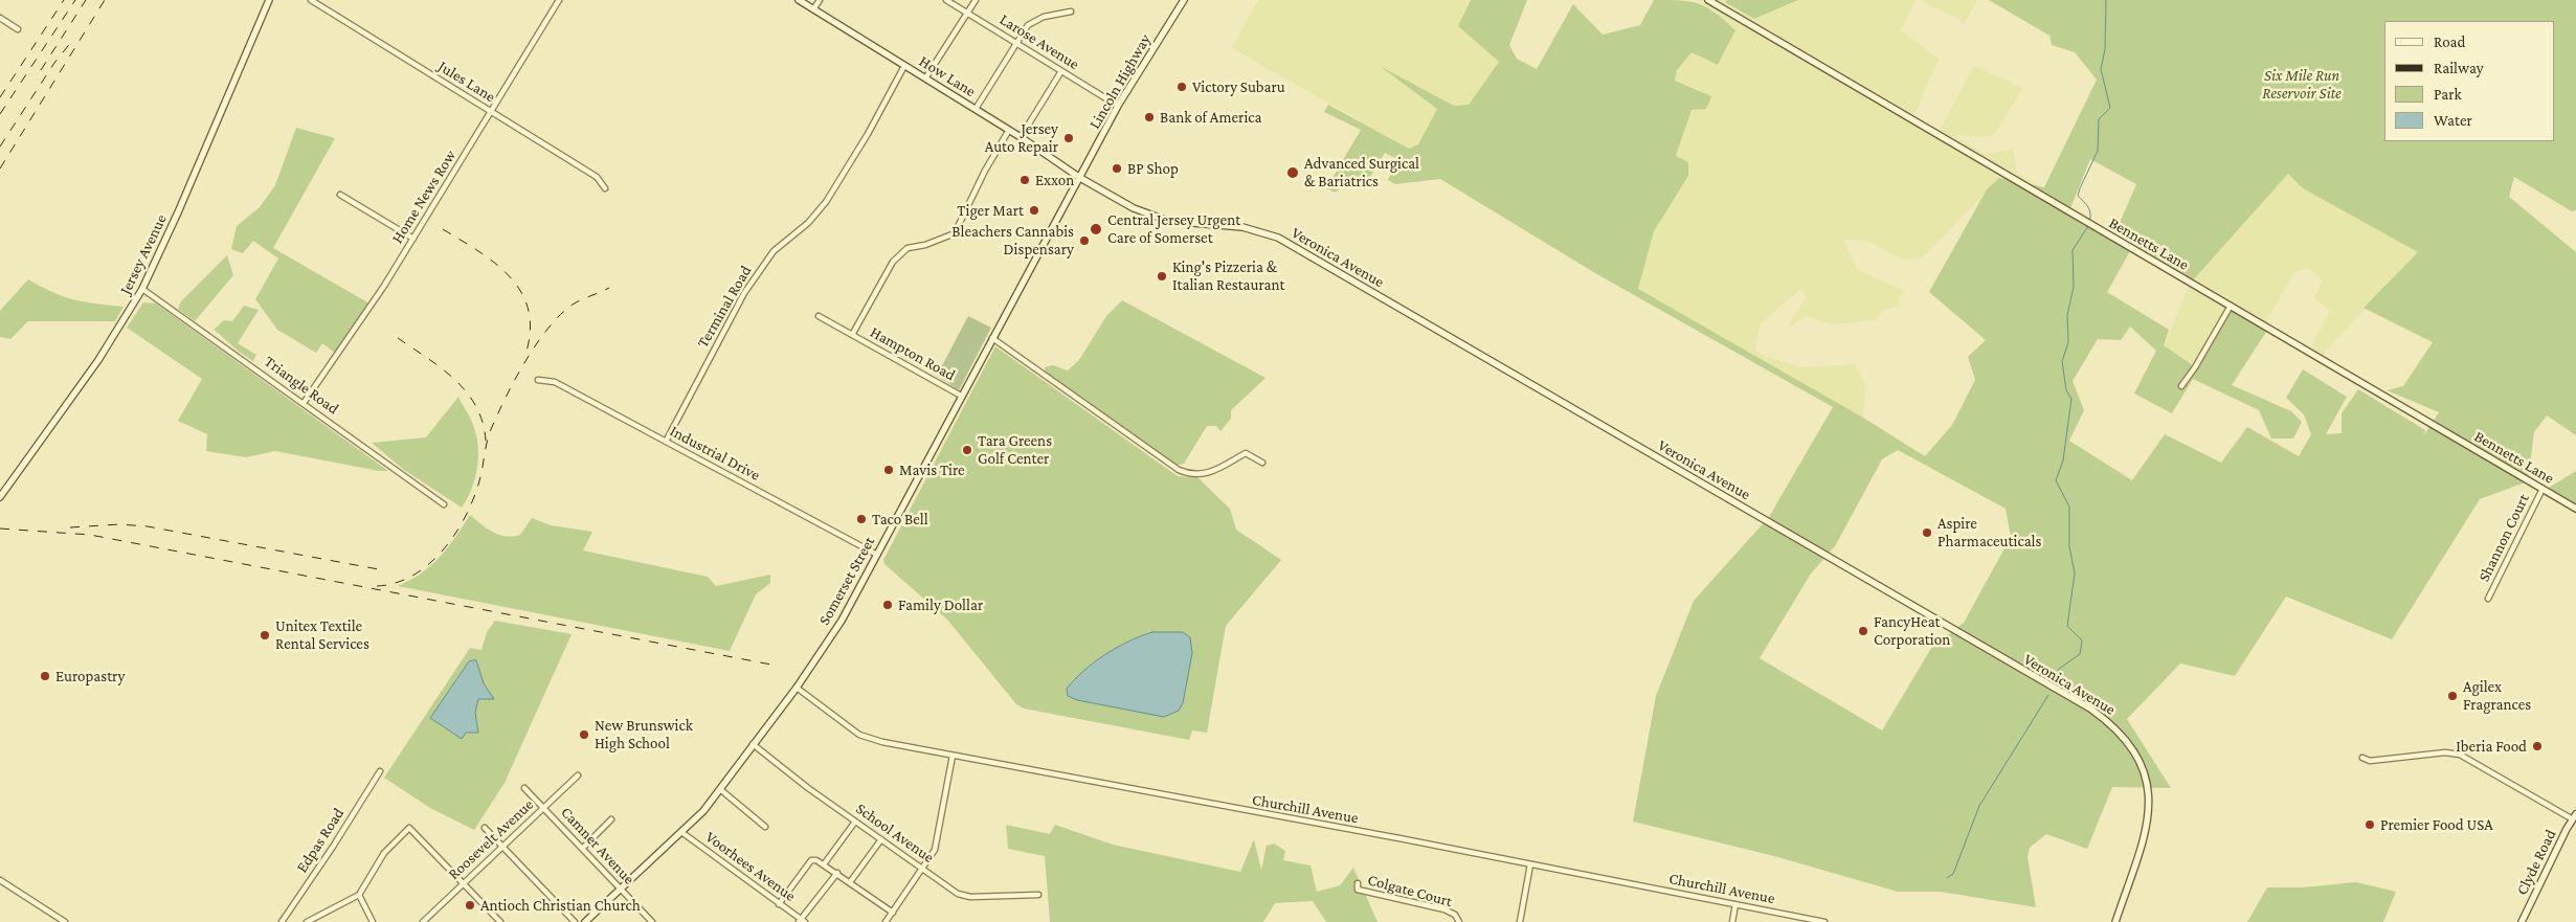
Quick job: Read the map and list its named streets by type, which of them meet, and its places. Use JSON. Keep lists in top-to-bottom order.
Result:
{
  "streets": {
    "street": [
      "Larose Avenue",
      "How Lane",
      "Jules Lane",
      "Lincoln Highway",
      "Home News Row",
      "Bennetts Lane",
      "Jersey Avenue",
      "Veronica Avenue",
      "Terminal Road",
      "Hampton Road",
      "Triangle Road",
      "Industrial Drive",
      "Shannon Court",
      "Somerset Street",
      "Churchill Avenue",
      "School Avenue",
      "Roosevelt Avenue",
      "Edpas Road",
      "Camner Avenue",
      "Clyde Road",
      "Voorhees Avenue",
      "Colgate Court"
    ]
  },
  "crossings": [
    ["Larose Avenue", "Lincoln Highway"],
    ["How Lane", "Lincoln Highway"],
    ["How Lane", "Veronica Avenue"],
    ["How Lane", "Terminal Road"],
    ["How Lane", "Hampton Road"],
    ["How Lane", "Somerset Street"],
    ["Jules Lane", "Home News Row"],
    ["Lincoln Highway", "Veronica Avenue"],
    ["Lincoln Highway", "Somerset Street"],
    ["Home News Row", "Triangle Road"],
    ["Bennetts Lane", "Shannon Court"],
    ["Jersey Avenue", "Triangle Road"],
    ["Veronica Avenue", "Somerset Street"],
    ["Terminal Road", "Industrial Drive"],
    ["Hampton Road", "Somerset Street"],
    ["Industrial Drive", "Somerset Street"],
    ["Somerset Street", "Churchill Avenue"],
    ["Somerset Street", "School Avenue"],
    ["Somerset Street", "Camner Avenue"],
    ["Somerset Street", "Voorhees Avenue"],
    ["Roosevelt Avenue", "Camner Avenue"]
  ],
  "parks": ["Six Mile Run Reservoir Site"],
  "places": [
    "Victory Subaru",
    "Bank of America",
    "Jersey Auto Repair",
    "BP Shop",
    "Advanced Surgical & Bariatrics",
    "Exxon",
    "Tiger Mart",
    "Central Jersey Urgent Care of Somerset",
    "Bleachers Cannabis Dispensary",
    "King's Pizzeria & Italian Restaurant",
    "Tara Greens Golf Center",
    "Mavis Tire",
    "Taco Bell",
    "Aspire Pharmaceuticals",
    "Family Dollar",
    "FancyHeat Corporation",
    "Unitex Textile Rental Services",
    "Europastry",
    "Agilex Fragrances",
    "New Brunswick High School",
    "Iberia Food",
    "Premier Food USA",
    "Antioch Christian Church"
  ],
  "legend": [
    "Road",
    "Railway",
    "Park",
    "Water"
  ]
}
